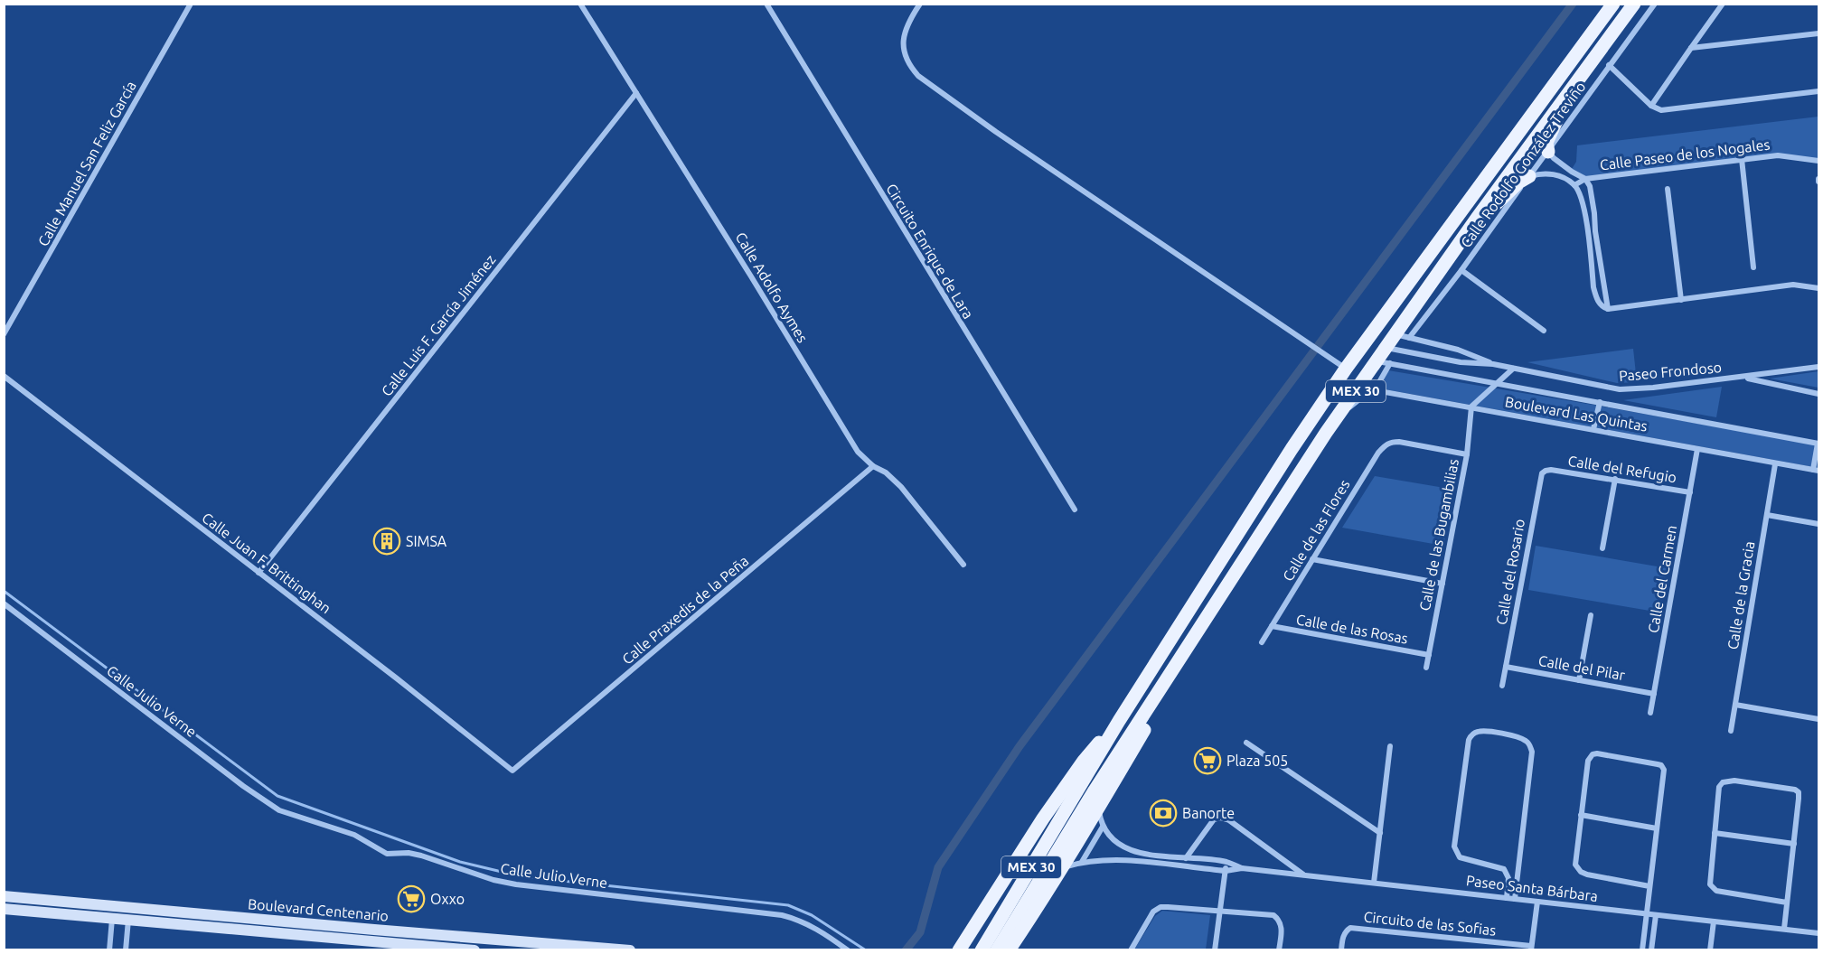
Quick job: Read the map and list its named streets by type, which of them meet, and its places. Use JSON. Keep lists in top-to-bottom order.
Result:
{
  "streets": {
    "main road": ["MEX 30", "Boulevard Centenario"],
    "street": [
      "Calle Paseo de los Nogales",
      "Calle Manuel San Feliz García",
      "Calle Rodolfo González Treviño",
      "Circuito Enrique de Lara",
      "Calle Adolfo Aymes",
      "Calle Luis F. García Jiménez",
      "Paseo Frondoso",
      "Boulevard Las Quintas",
      "Calle del Refugio",
      "Calle de las Flores",
      "Calle de las Bugambilias",
      "Calle Juan F. Brittinghan",
      "Calle del Rosario",
      "Calle del Carmen",
      "Calle de la Gracia",
      "Calle Praxedis de la Peña",
      "Calle de las Rosas",
      "Calle del Pilar",
      "Calle Julio Verne",
      "Paseo Santa Bárbara",
      "Circuito de las Sofias"
    ]
  },
  "crossings": [
    ["Calle Paseo de los Nogales", "Calle Rodolfo González Treviño"],
    ["Calle Rodolfo González Treviño", "Paseo Frondoso"],
    ["Calle Rodolfo González Treviño", "MEX 30"],
    ["Calle Adolfo Aymes", "Calle Luis F. García Jiménez"],
    ["Calle Adolfo Aymes", "Calle Praxedis de la Peña"],
    ["Calle Luis F. García Jiménez", "Calle Juan F. Brittinghan"],
    ["Paseo Frondoso", "MEX 30"],
    ["MEX 30", "Boulevard Las Quintas"],
    ["Boulevard Las Quintas", "Calle de las Bugambilias"],
    ["Boulevard Las Quintas", "Calle del Carmen"],
    ["Boulevard Las Quintas", "Calle de la Gracia"],
    ["Calle del Refugio", "Calle del Rosario"],
    ["Calle del Refugio", "Calle del Carmen"],
    ["Calle de las Flores", "Calle de las Bugambilias"],
    ["Calle de las Flores", "Calle de las Rosas"],
    ["Calle de las Bugambilias", "Calle de las Rosas"],
    ["Calle Juan F. Brittinghan", "Calle Praxedis de la Peña"],
    ["Calle del Rosario", "Calle del Pilar"],
    ["Calle del Carmen", "Calle del Pilar"],
    ["Paseo Santa Bárbara", "Circuito de las Sofias"]
  ],
  "places": {
    "building": ["SIMSA"],
    "supermarket": ["Plaza 505", "Oxxo"],
    "bank": ["Banorte"]
  }
}
